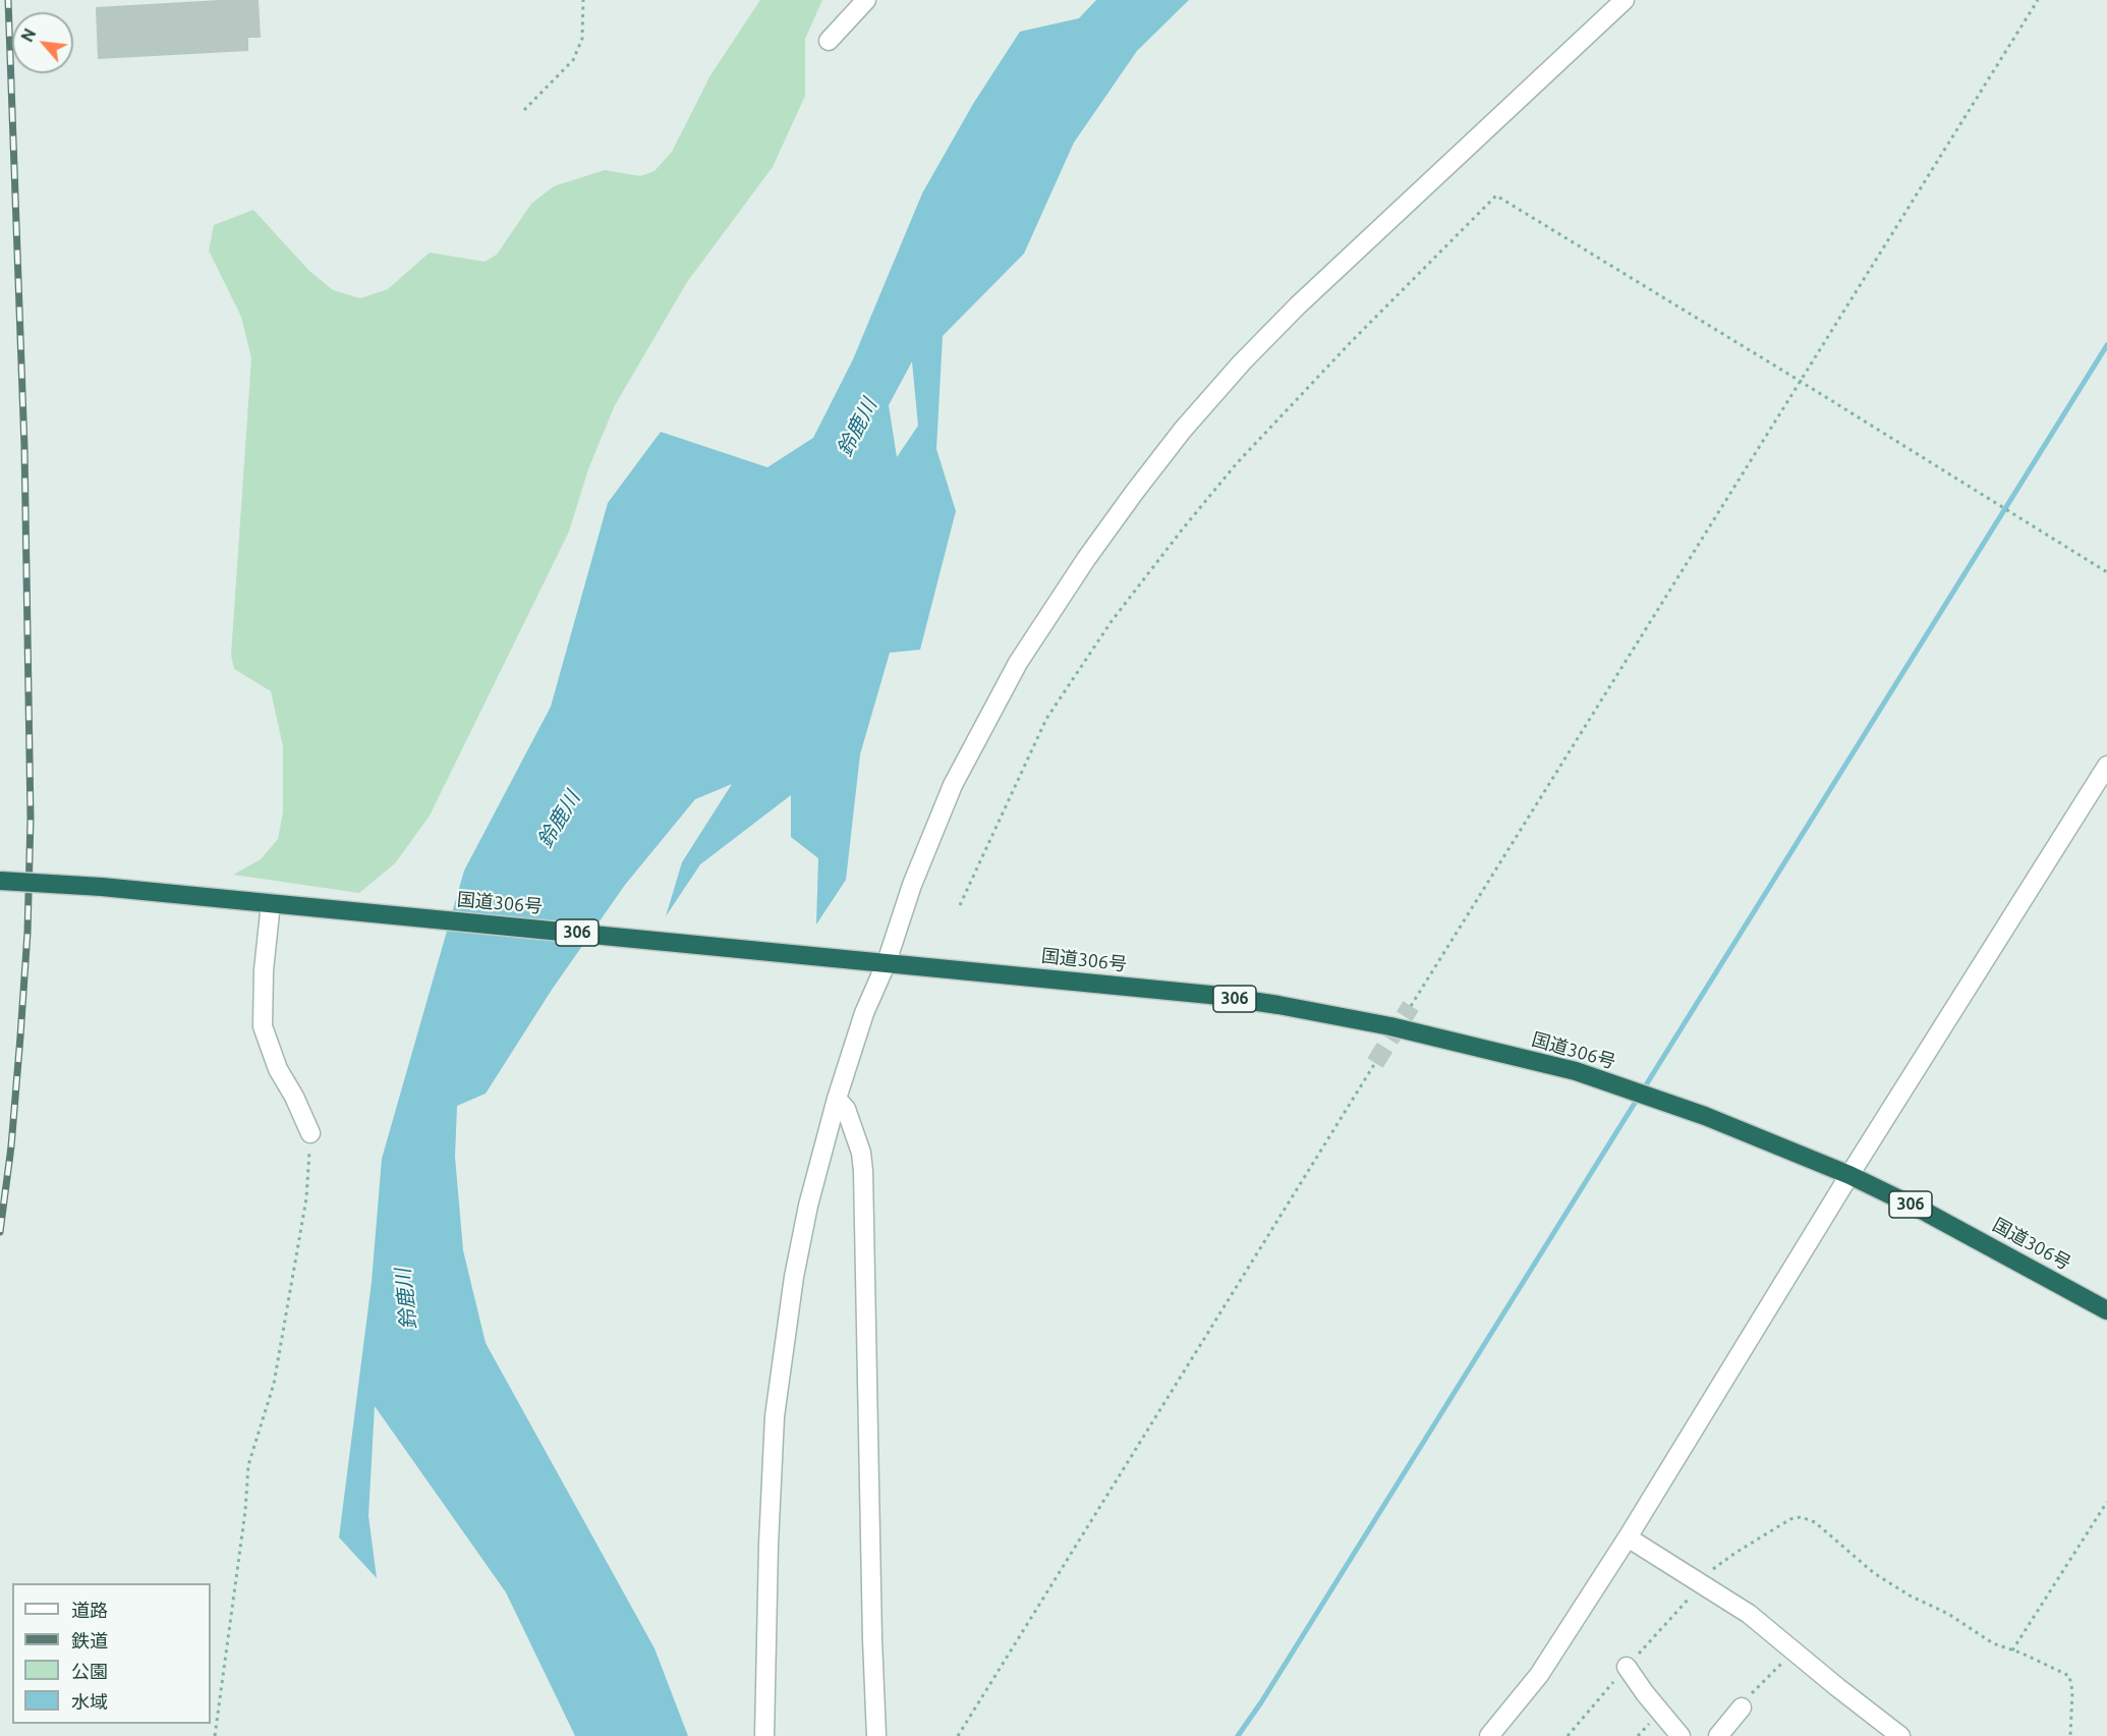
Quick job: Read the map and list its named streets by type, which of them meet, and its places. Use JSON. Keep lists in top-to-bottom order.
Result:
{
  "streets": {
    "highway": ["国道306号", "306"]
  },
  "water": ["鈴鹿川"],
  "legend": [
    "道路",
    "鉄道",
    "公園",
    "水域"
  ],
  "north": "top left"
}
